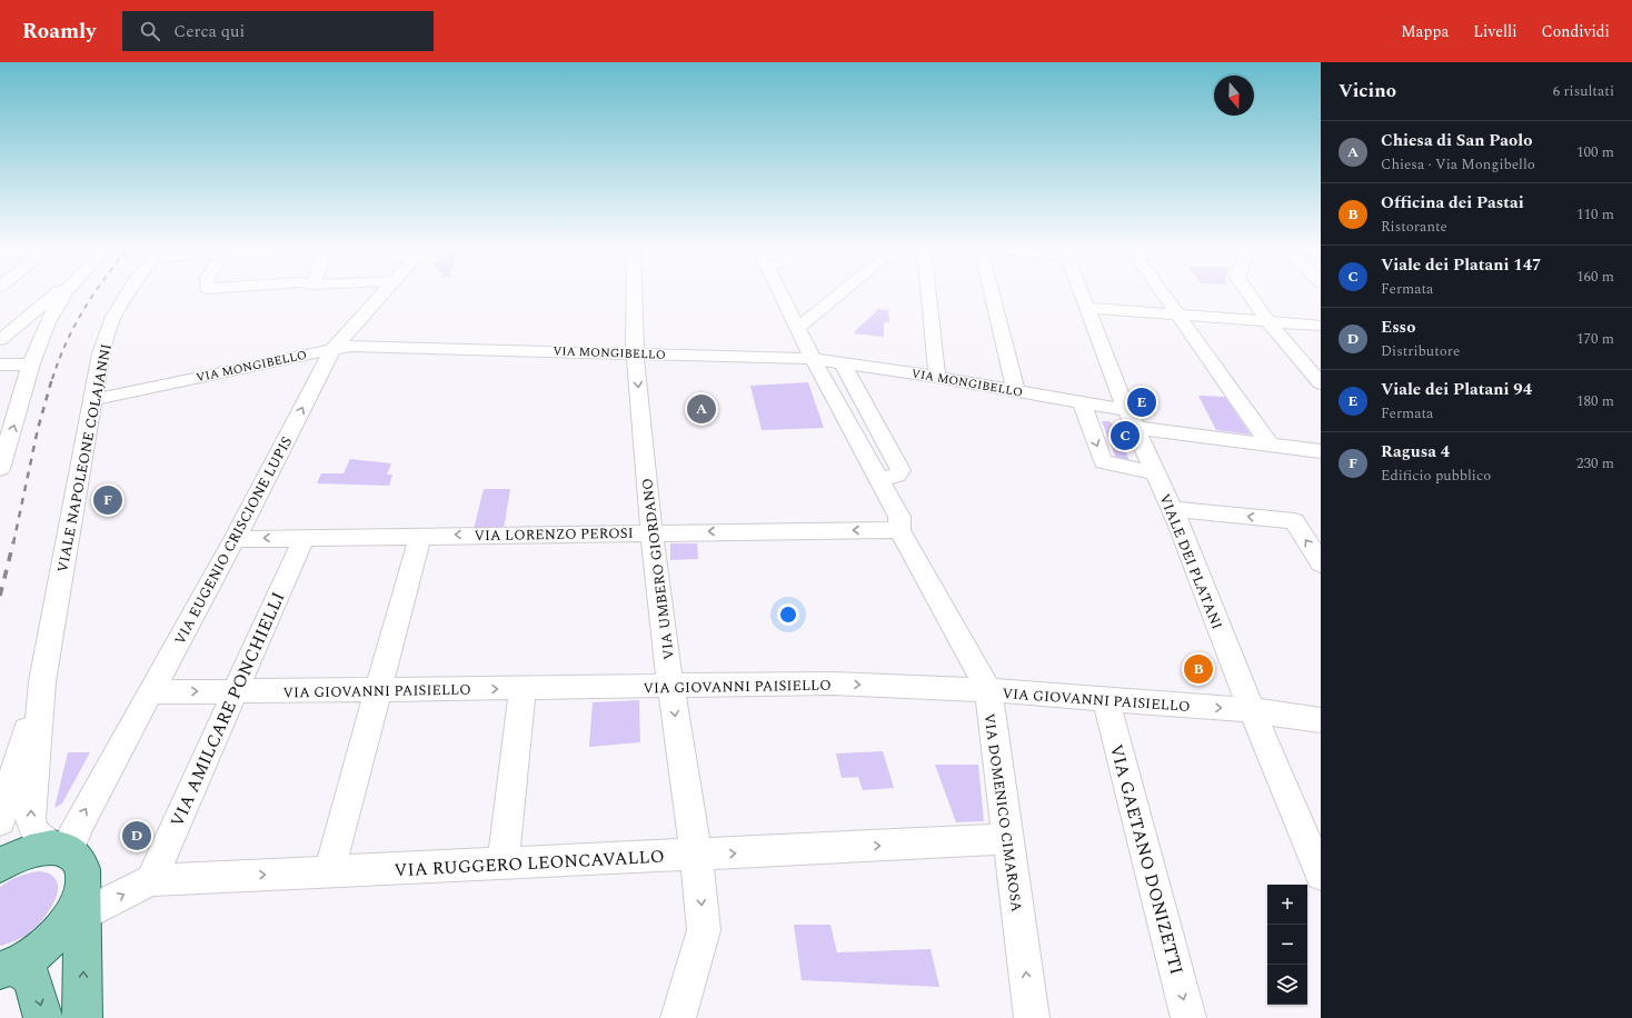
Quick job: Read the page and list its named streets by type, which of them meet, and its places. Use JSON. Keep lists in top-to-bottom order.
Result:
{
  "streets": {
    "street": [
      "VIA MONGIBELLO",
      "VIALE NAPOLEONE COLAJANNI",
      "VIA LORENZO PEROSI",
      "VIA EUGENIO CRISCIONE LUPIS",
      "VIALE DEI PLATANI",
      "VIA UMBERO GIORDANO",
      "VIA GIOVANNI PAISIELLO",
      "VIA AMILCARE PONCHIELLI",
      "VIA DOMENICO CIMAROSA",
      "VIA GAETANO DONIZETTI",
      "VIA RUGGERO LEONCAVALLO"
    ]
  },
  "crossings": [
    ["VIA MONGIBELLO", "VIALE NAPOLEONE COLAJANNI"],
    ["VIA MONGIBELLO", "VIA EUGENIO CRISCIONE LUPIS"],
    ["VIA MONGIBELLO", "VIALE DEI PLATANI"],
    ["VIA MONGIBELLO", "VIA UMBERO GIORDANO"],
    ["VIA MONGIBELLO", "VIA DOMENICO CIMAROSA"],
    ["VIALE NAPOLEONE COLAJANNI", "VIA EUGENIO CRISCIONE LUPIS"],
    ["VIA LORENZO PEROSI", "VIA EUGENIO CRISCIONE LUPIS"],
    ["VIA LORENZO PEROSI", "VIA UMBERO GIORDANO"],
    ["VIA LORENZO PEROSI", "VIA AMILCARE PONCHIELLI"],
    ["VIA LORENZO PEROSI", "VIA DOMENICO CIMAROSA"],
    ["VIA EUGENIO CRISCIONE LUPIS", "VIA GIOVANNI PAISIELLO"],
    ["VIALE DEI PLATANI", "VIA GIOVANNI PAISIELLO"],
    ["VIA UMBERO GIORDANO", "VIA GIOVANNI PAISIELLO"],
    ["VIA UMBERO GIORDANO", "VIA RUGGERO LEONCAVALLO"],
    ["VIA GIOVANNI PAISIELLO", "VIA AMILCARE PONCHIELLI"],
    ["VIA GIOVANNI PAISIELLO", "VIA DOMENICO CIMAROSA"],
    ["VIA GIOVANNI PAISIELLO", "VIA GAETANO DONIZETTI"],
    ["VIA AMILCARE PONCHIELLI", "VIA RUGGERO LEONCAVALLO"],
    ["VIA DOMENICO CIMAROSA", "VIA RUGGERO LEONCAVALLO"]
  ],
  "one_way": [
    "VIA LORENZO PEROSI",
    "VIA EUGENIO CRISCIONE LUPIS",
    "VIA UMBERO GIORDANO",
    "VIA GIOVANNI PAISIELLO",
    "VIA GAETANO DONIZETTI",
    "VIA RUGGERO LEONCAVALLO"
  ],
  "north": "bottom",
  "page": {
    "header": "Roamly",
    "search": "Cerca qui",
    "nav": ["Mappa", "Livelli", "Condividi"],
    "heading": ["Vicino", "6 risultati"],
    "list": [
      {
        "mark": "A",
        "name": "Chiesa di San Paolo",
        "note": "Chiesa · Via Mongibello",
        "value": "100 m"
      },
      {
        "mark": "B",
        "name": "Officina dei Pastai",
        "note": "Ristorante",
        "value": "110 m"
      },
      {
        "mark": "C",
        "name": "Viale dei Platani 147",
        "note": "Fermata",
        "value": "160 m"
      },
      {
        "mark": "D",
        "name": "Esso",
        "note": "Distributore",
        "value": "170 m"
      },
      {
        "mark": "E",
        "name": "Viale dei Platani 94",
        "note": "Fermata",
        "value": "180 m"
      },
      {
        "mark": "F",
        "name": "Ragusa 4",
        "note": "Edificio pubblico",
        "value": "230 m"
      }
    ],
    "pins": [
      "E",
      "A",
      "C",
      "F",
      "B",
      "D"
    ],
    "map_buttons": ["+", "−"]
  }
}
